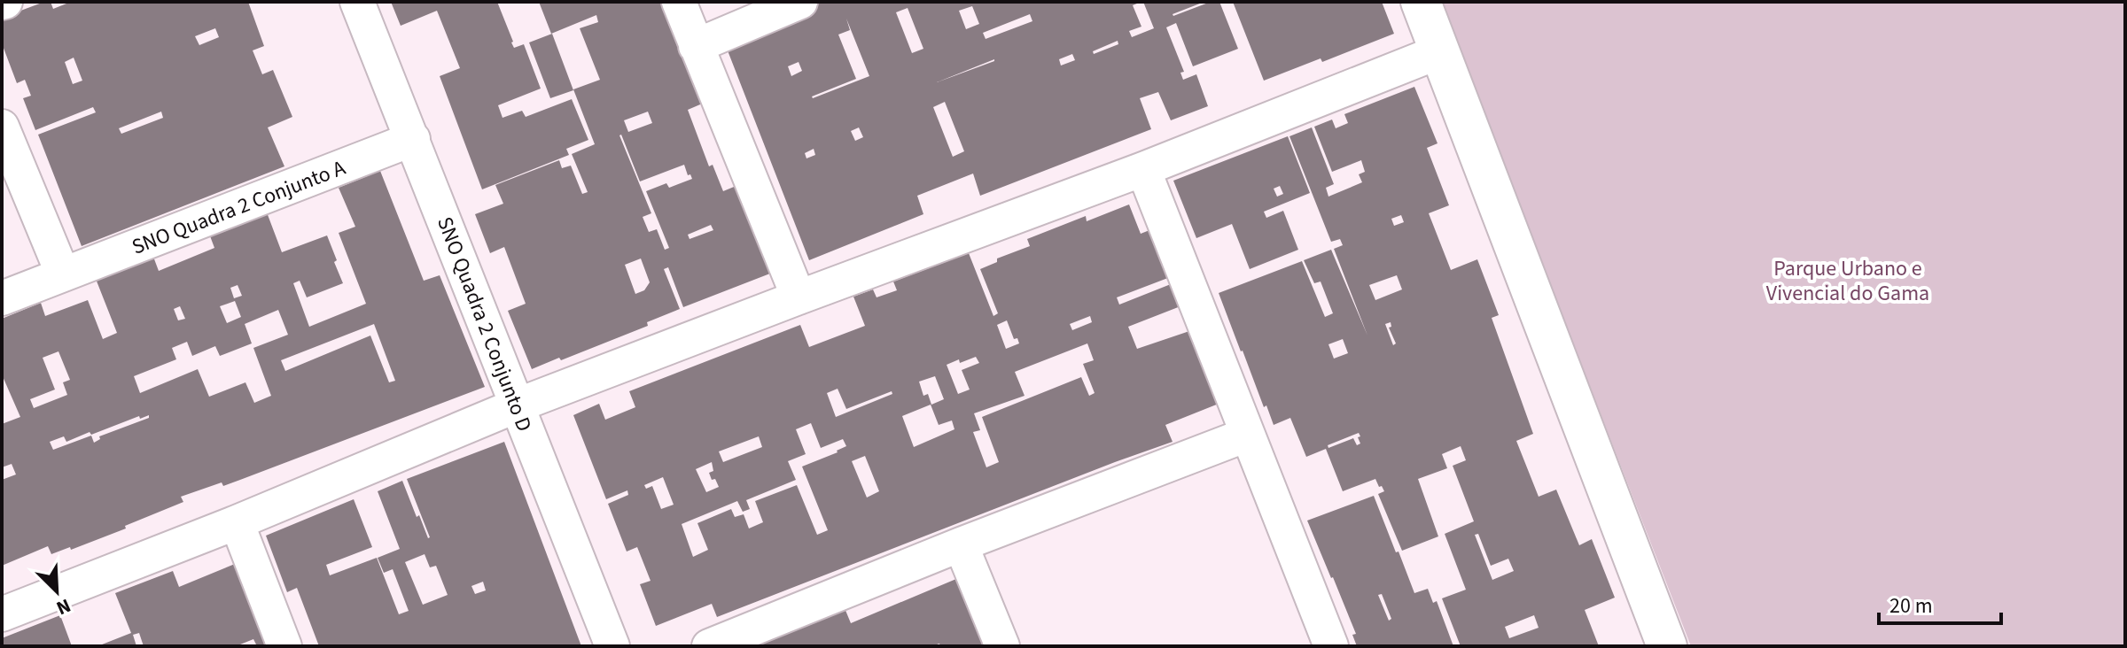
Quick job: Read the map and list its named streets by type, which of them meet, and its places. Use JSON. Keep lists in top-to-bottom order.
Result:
{
  "streets": {
    "street": ["SNO Quadra 2 Conjunto A", "SNO Quadra 2 Conjunto D"]
  },
  "crossings": [
    ["SNO Quadra 2 Conjunto A", "SNO Quadra 2 Conjunto D"]
  ],
  "parks": ["Parque Urbano e Vivencial do Gama"],
  "scale_bar": "20 m",
  "north": "bottom right"
}
